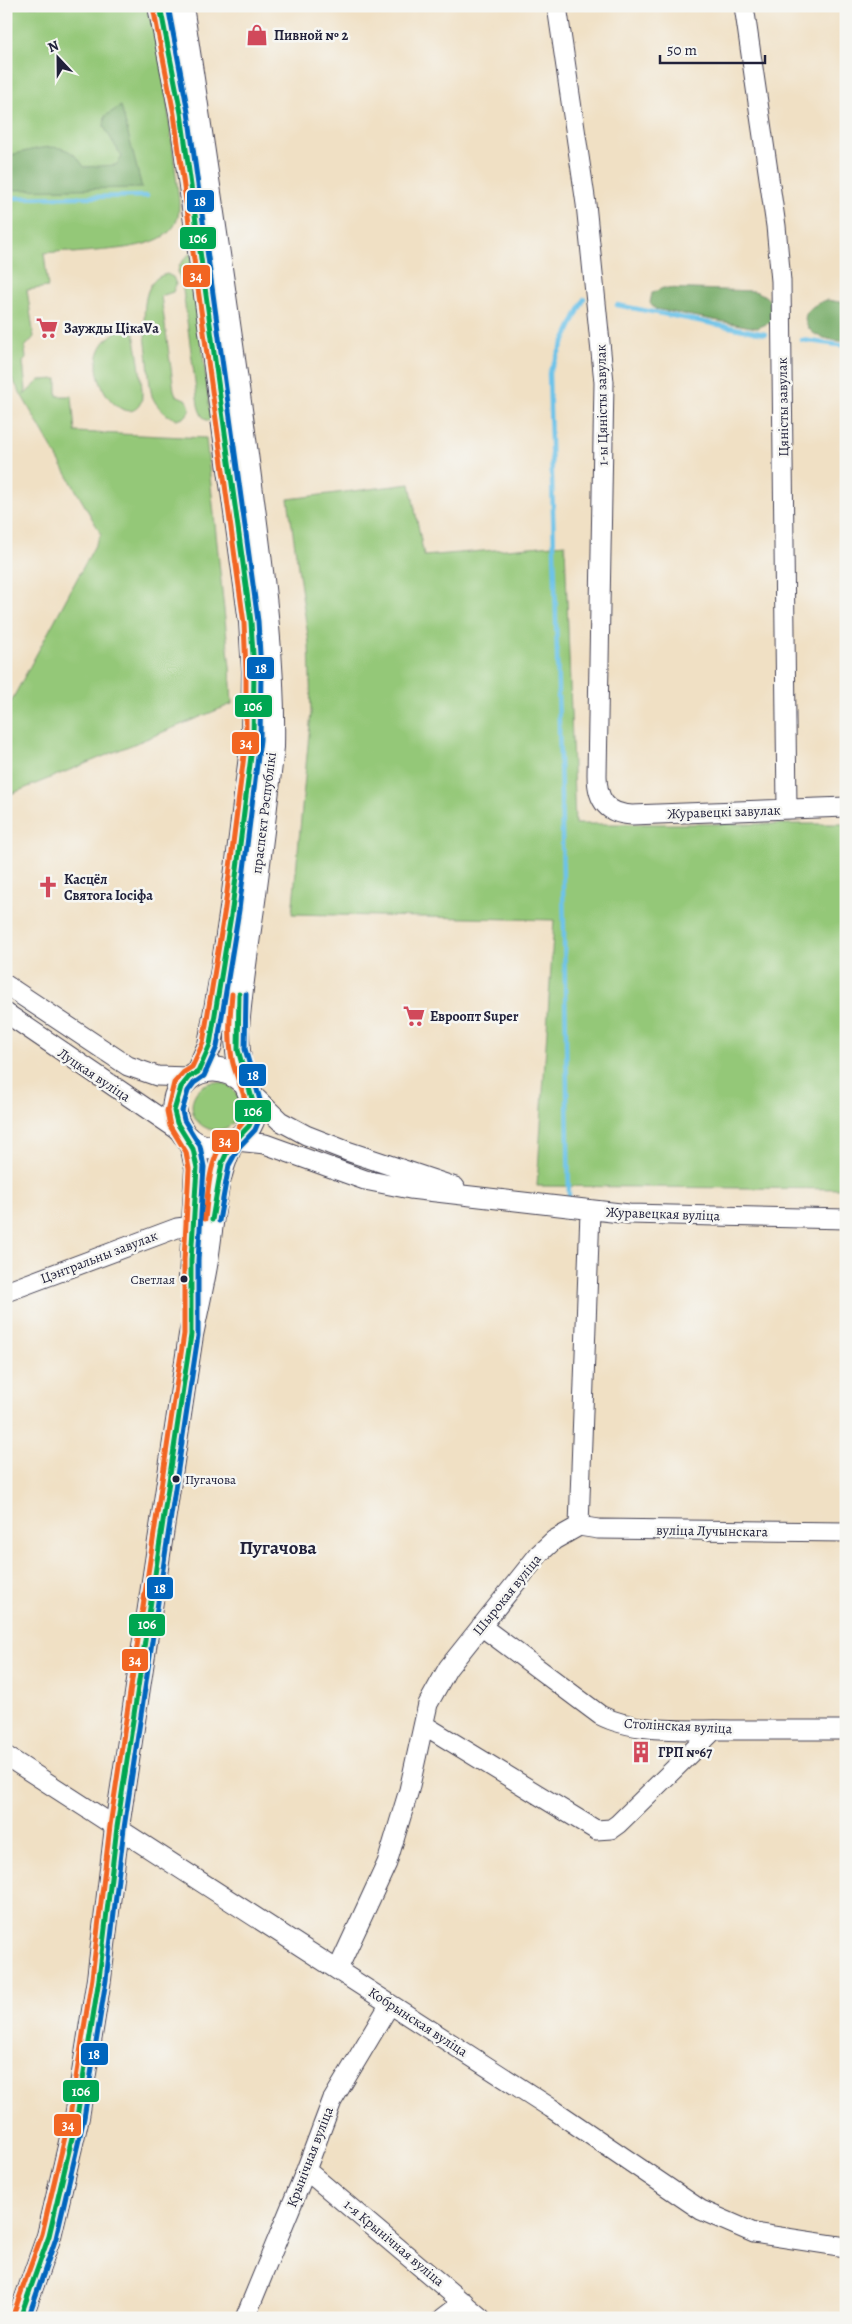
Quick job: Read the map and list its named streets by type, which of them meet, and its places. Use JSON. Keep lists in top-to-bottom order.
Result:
{
  "streets": {
    "main road": ["праспект Рэспублікі"],
    "street": [
      "1-ы Цяністы завулак",
      "Цяністы завулак",
      "Журавецкі завулак",
      "Луцкая вуліца",
      "Журавецкая вуліца",
      "Цэнтральны завулак",
      "вуліца Лучынскага",
      "Шырокая вуліца",
      "Столінская вуліца",
      "Кобрынская вуліца",
      "Крынічная вуліца",
      "1-я Крынічная вуліца"
    ]
  },
  "crossings": [
    ["1-ы Цяністы завулак", "Журавецкі завулак"],
    ["Цяністы завулак", "Журавецкі завулак"],
    ["праспект Рэспублікі", "Луцкая вуліца"],
    ["праспект Рэспублікі", "Журавецкая вуліца"],
    ["праспект Рэспублікі", "Цэнтральны завулак"],
    ["Луцкая вуліца", "Журавецкая вуліца"],
    ["вуліца Лучынскага", "Шырокая вуліца"],
    ["Шырокая вуліца", "Столінская вуліца"],
    ["Шырокая вуліца", "Кобрынская вуліца"],
    ["Кобрынская вуліца", "Крынічная вуліца"],
    ["Крынічная вуліца", "1-я Крынічная вуліца"]
  ],
  "districts": ["Пугачова"],
  "places": {
    "shop": ["Пивной № 2"],
    "supermarket": ["Заужды ЦікаVа", "Евроопт Super"],
    "church": ["Касцёл Святога Іосіфа"],
    "other": ["Светлая", "Пугачова"],
    "building": ["ГРП №67"]
  },
  "lines": ["transit line 106", "transit line 18", "transit line 34"],
  "scale_bar": "50 m",
  "north": "top"
}
